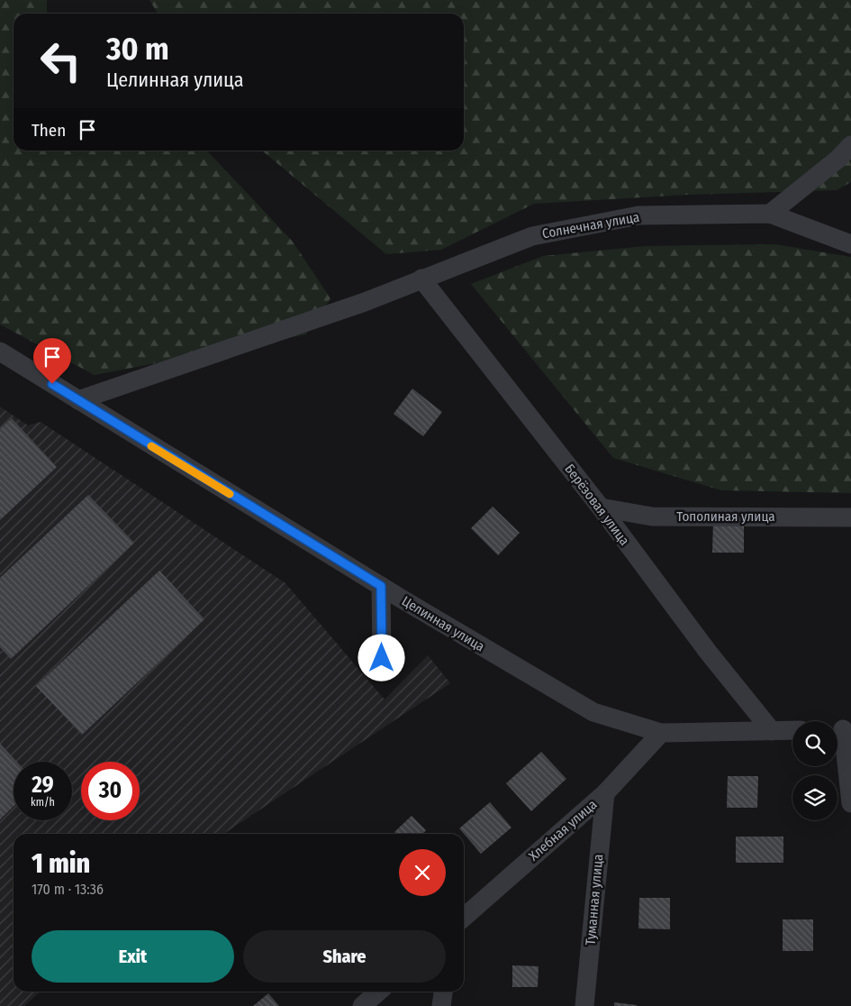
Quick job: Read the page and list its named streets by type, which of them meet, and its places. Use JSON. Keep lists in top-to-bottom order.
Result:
{
  "streets": {
    "street": [
      "Солнечная улица",
      "Берёзовая улица",
      "Тополиная улица",
      "Целинная улица",
      "Хлебная улица",
      "Туманная улица"
    ]
  },
  "crossings": [
    ["Солнечная улица", "Берёзовая улица"],
    ["Солнечная улица", "Целинная улица"],
    ["Берёзовая улица", "Тополиная улица"],
    ["Берёзовая улица", "Целинная улица"],
    ["Целинная улица", "Хлебная улица"],
    ["Хлебная улица", "Туманная улица"]
  ],
  "page": {
    "turn": ["30 m", "Целинная улица"],
    "then": "Then",
    "speed": "29 km/h",
    "limit": "30",
    "heading": ["1 min", "170 m · 13:36"],
    "buttons": ["Exit", "Share"]
  }
}
